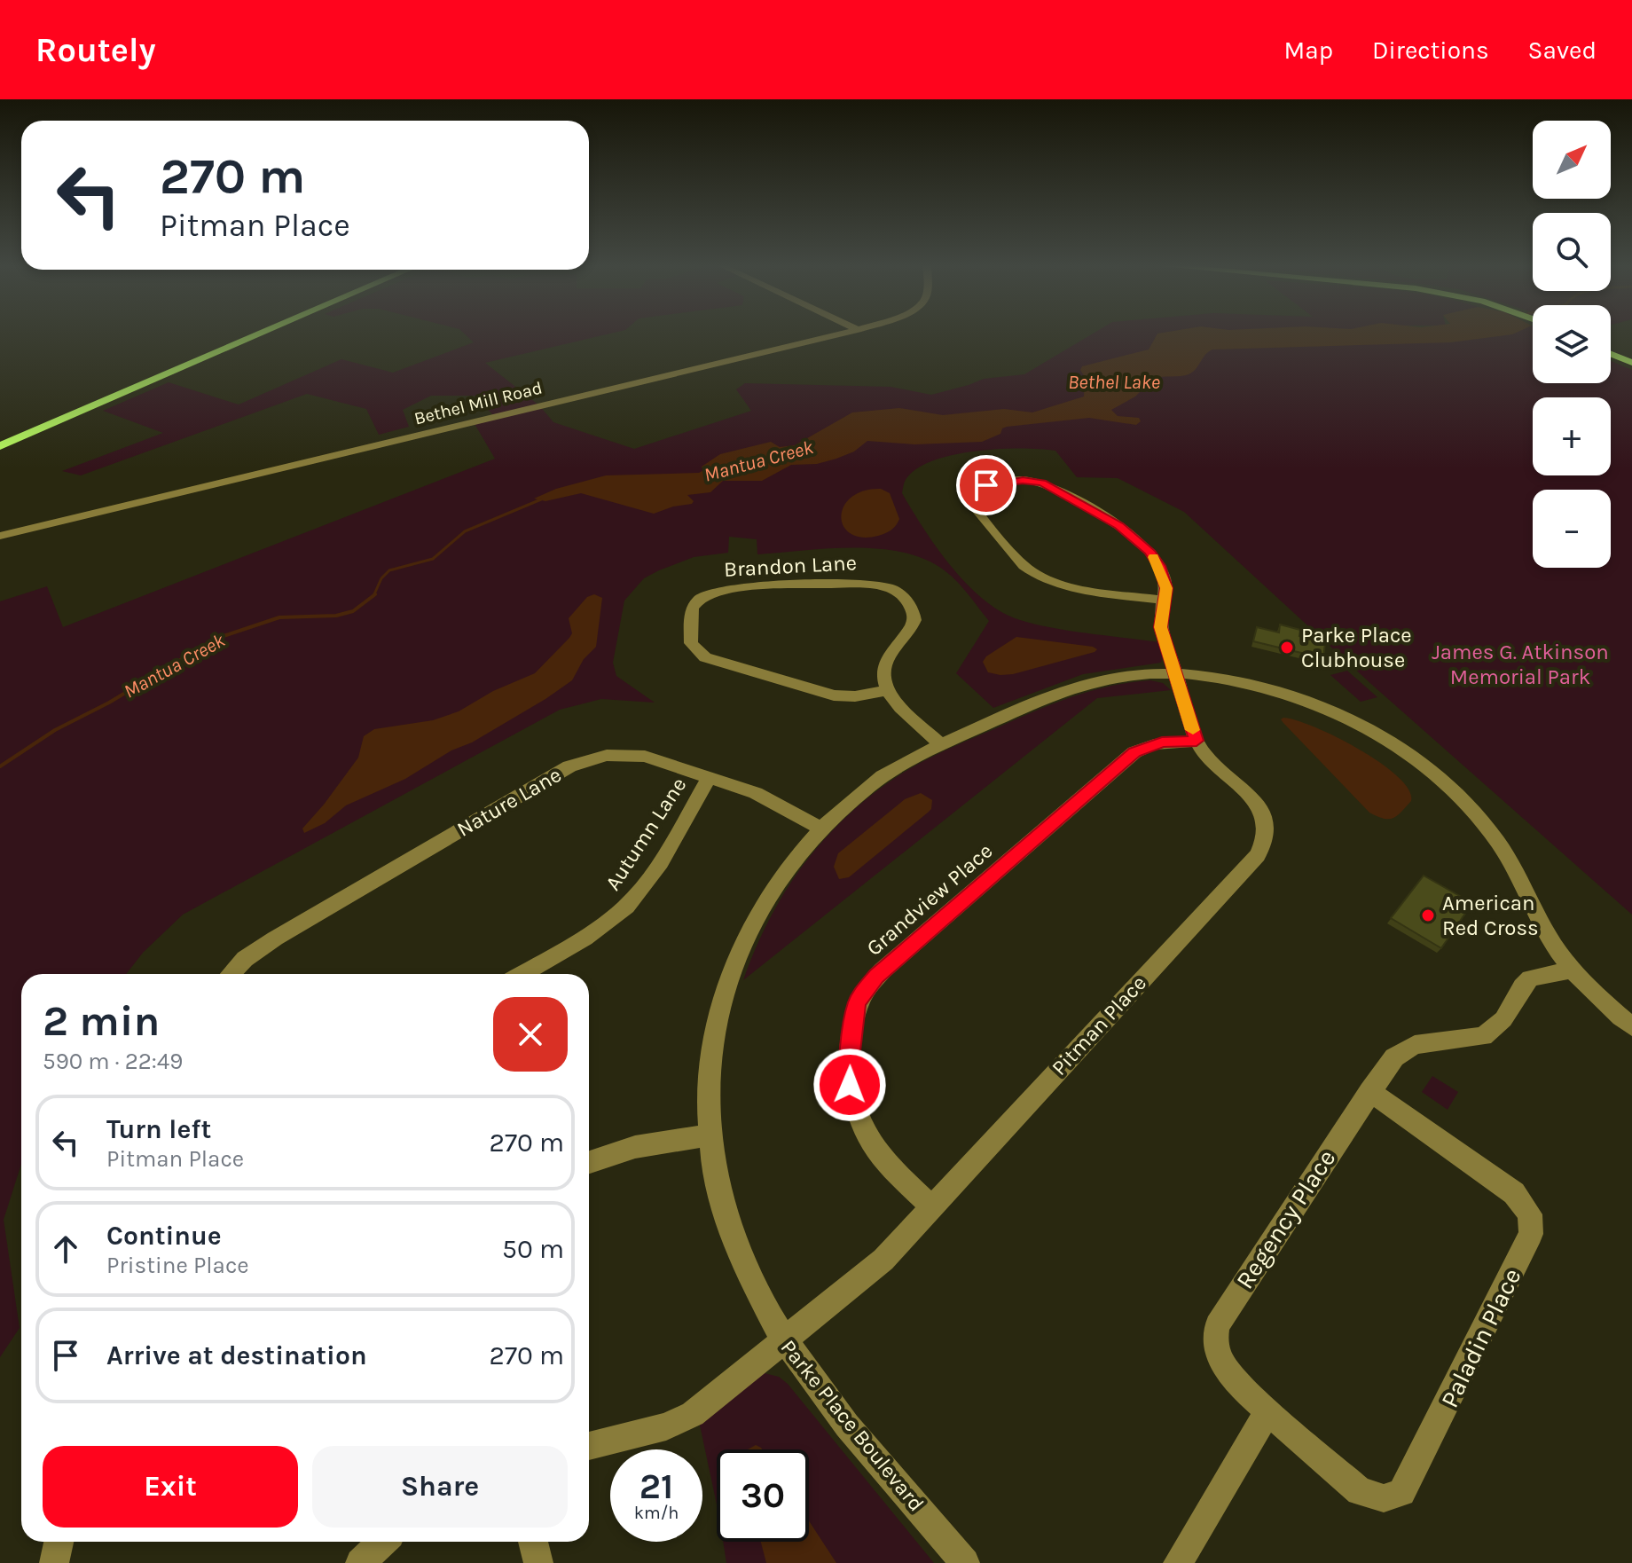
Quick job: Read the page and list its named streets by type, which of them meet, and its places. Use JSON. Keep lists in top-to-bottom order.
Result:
{
  "streets": {
    "street": [
      "Bethel Mill Road",
      "Brandon Lane",
      "Nature Lane",
      "Autumn Lane",
      "Grandview Place",
      "Pitman Place",
      "Regency Place",
      "Paladin Place",
      "Parke Place Boulevard"
    ]
  },
  "crossings": [
    ["Nature Lane", "Autumn Lane"],
    ["Nature Lane", "Parke Place Boulevard"],
    ["Grandview Place", "Pitman Place"],
    ["Pitman Place", "Parke Place Boulevard"],
    ["Regency Place", "Paladin Place"],
    ["Regency Place", "Parke Place Boulevard"]
  ],
  "water": ["Bethel Lake", "Mantua Creek"],
  "parks": ["James G. Atkinson Memorial Park"],
  "places": ["Parke Place Clubhouse", "American Red Cross"],
  "north": "top right",
  "page": {
    "header": "Routely",
    "nav": ["Map", "Directions", "Saved"],
    "map_buttons": ["+", "−"],
    "turn": ["270 m", "Pitman Place"],
    "heading": ["2 min", "590 m · 22:49"],
    "list": [
      {
        "name": "Turn left",
        "note": "Pitman Place",
        "value": "270 m"
      },
      {
        "name": "Continue",
        "note": "Pristine Place",
        "value": "50 m"
      },
      {
        "name": "Arrive at destination",
        "value": "270 m"
      }
    ],
    "buttons": ["Exit", "Share"],
    "speed": "21 km/h",
    "limit": "30"
  }
}
